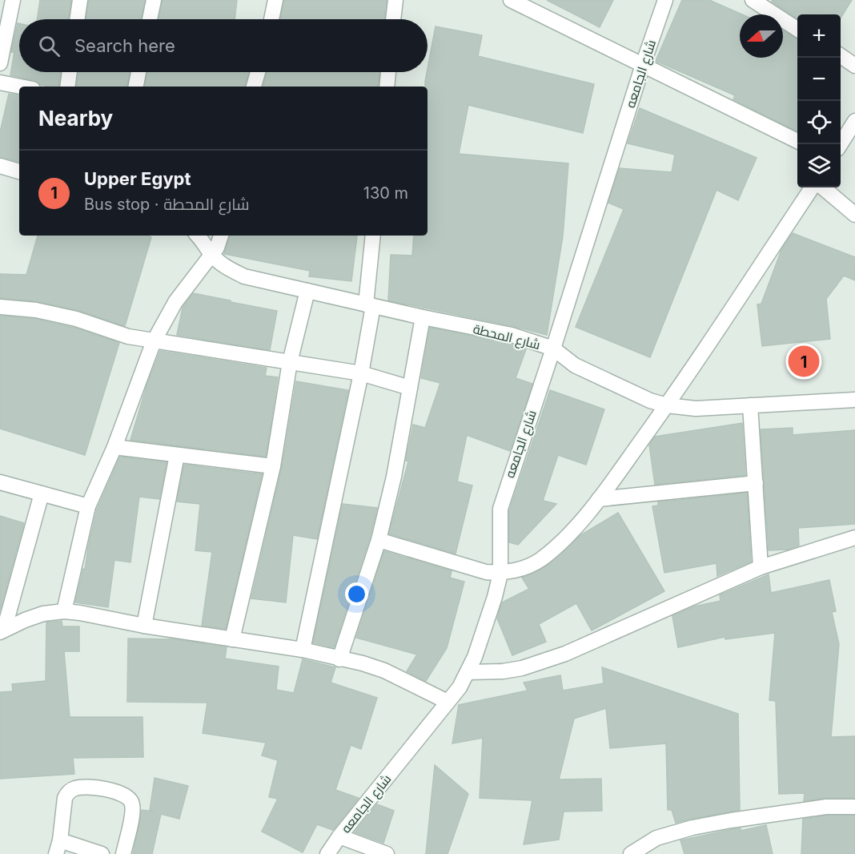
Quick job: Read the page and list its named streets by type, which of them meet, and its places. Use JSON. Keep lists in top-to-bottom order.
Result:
{
  "streets": {
    "street": ["شارع الجامعه", "شارع المحطة"]
  },
  "crossings": [
    ["شارع الجامعه", "شارع المحطة"]
  ],
  "north": "left",
  "page": {
    "map_buttons": ["+", "−"],
    "search": "Search here",
    "heading": "Nearby",
    "list": [
      {
        "mark": "1",
        "name": "Upper Egypt",
        "note": "Bus stop · شارع المحطة",
        "value": "130 m"
      }
    ],
    "pins": "1"
  }
}
